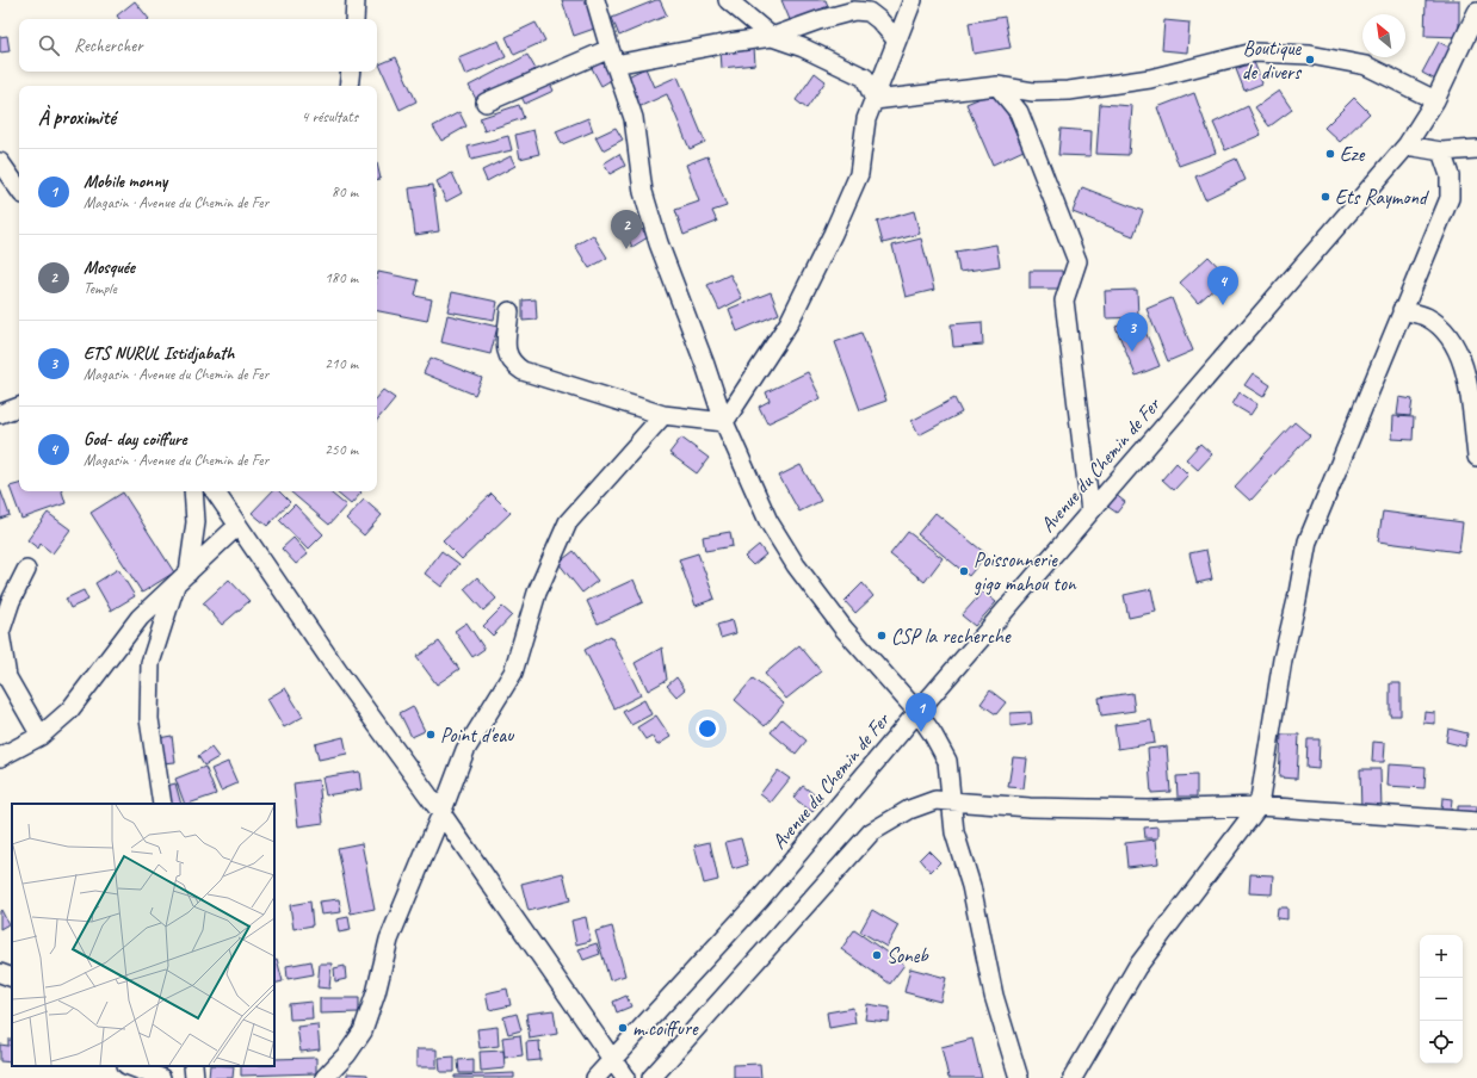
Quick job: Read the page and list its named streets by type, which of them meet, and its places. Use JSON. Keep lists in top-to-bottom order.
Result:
{
  "streets": {
    "street": ["Avenue du Chemin de Fer"]
  },
  "places": [
    "Boutique de divers",
    "Eze",
    "Ets Raymond",
    "Poissonnerie gigo mahou ton",
    "CSP la recherche",
    "Point d'eau",
    "Soneb",
    "m.coiffure"
  ],
  "north": "top left",
  "page": {
    "search": "Rechercher",
    "heading": ["À proximité", "4 résultats"],
    "list": [
      {
        "mark": "1",
        "name": "Mobile monny",
        "note": "Magasin · Avenue du Chemin de Fer",
        "value": "80 m"
      },
      {
        "mark": "2",
        "name": "Mosquée",
        "note": "Temple",
        "value": "180 m"
      },
      {
        "mark": "3",
        "name": "ETS NURUL Istidjabath",
        "note": "Magasin · Avenue du Chemin de Fer",
        "value": "210 m"
      },
      {
        "mark": "4",
        "name": "God- day coiffure",
        "note": "Magasin · Avenue du Chemin de Fer",
        "value": "250 m"
      }
    ],
    "pins": [
      "2",
      "4",
      "3",
      "1"
    ],
    "map_buttons": ["+", "−"]
  }
}
